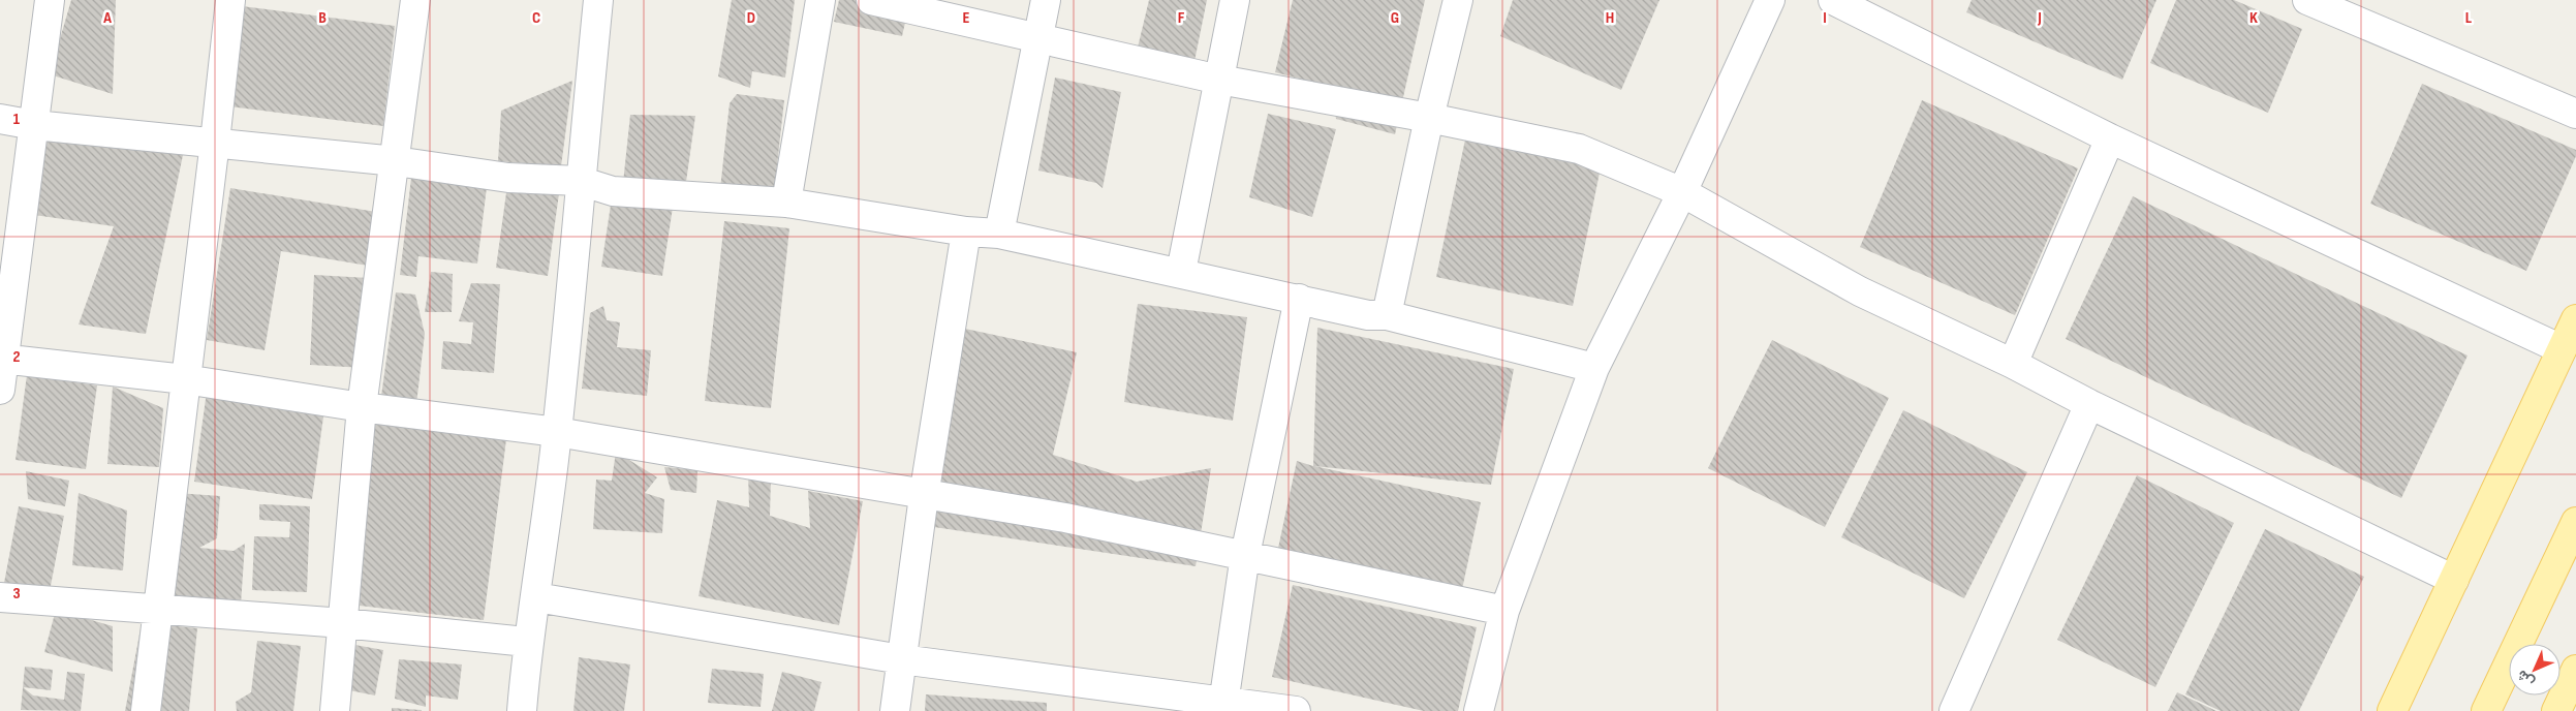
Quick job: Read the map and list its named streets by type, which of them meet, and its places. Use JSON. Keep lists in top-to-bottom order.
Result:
{
  "north": "bottom left",
  "grid": {
    "columns": [
      "A",
      "B",
      "C",
      "D",
      "E",
      "F",
      "G",
      "H",
      "I",
      "J",
      "K",
      "L"
    ],
    "rows": ["1", "2", "3"]
  }
}
